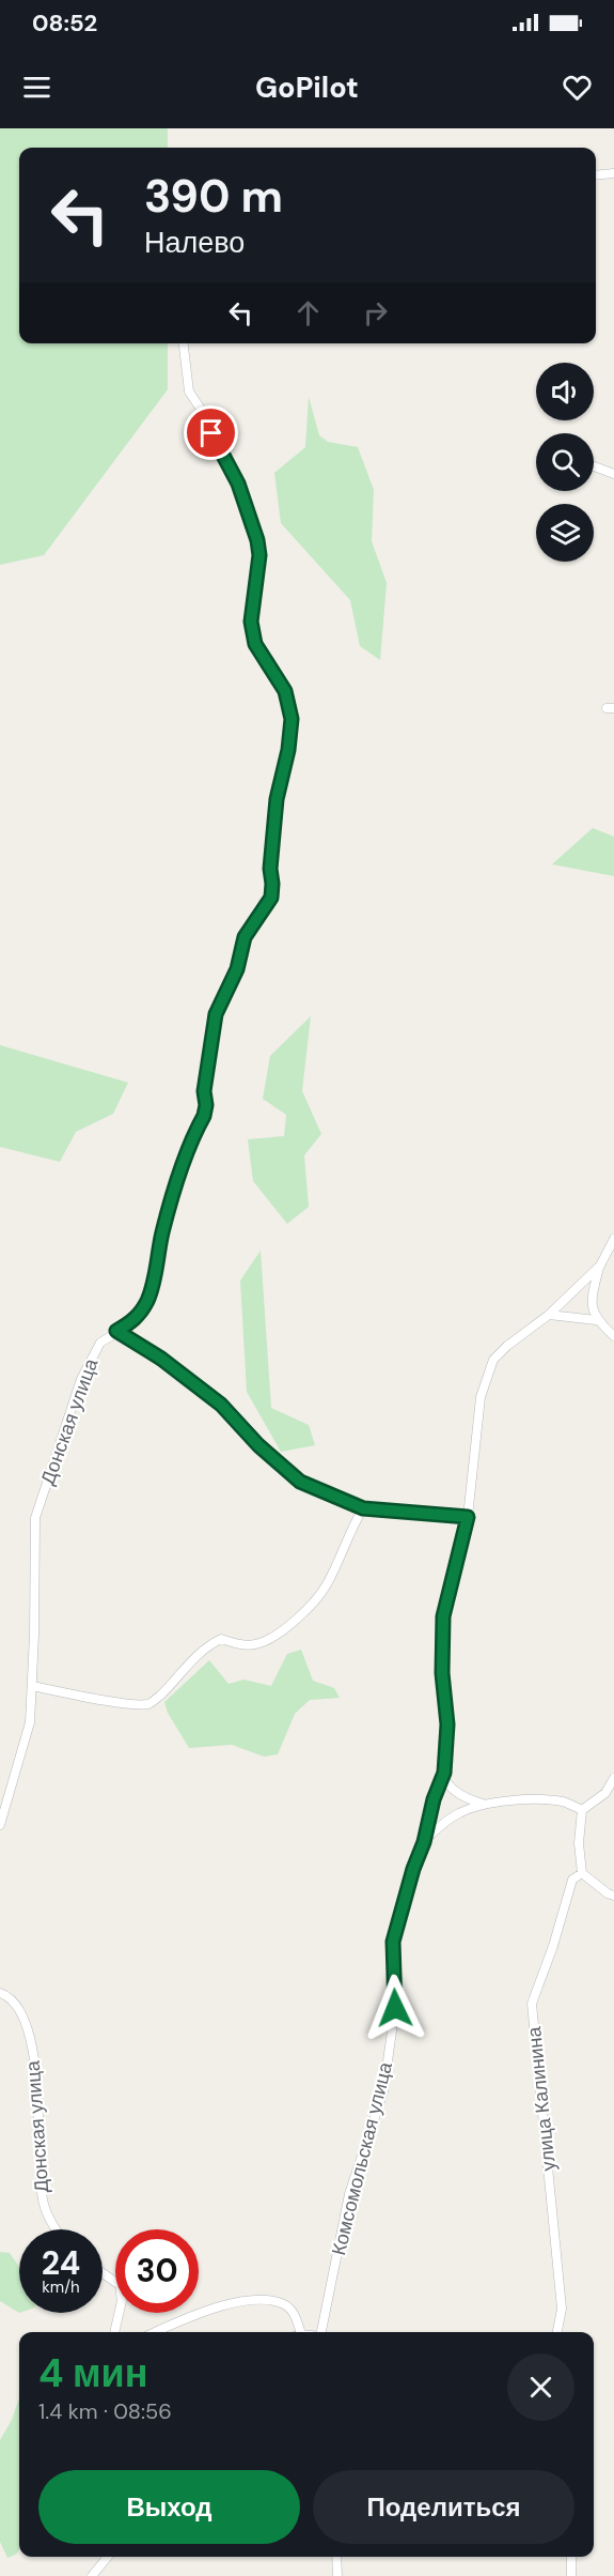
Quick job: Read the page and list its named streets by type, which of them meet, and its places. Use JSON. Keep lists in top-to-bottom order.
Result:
{
  "streets": {
    "street": ["Донская улица", "улица Калинина", "Комсомольская улица"]
  },
  "page": {
    "status": "08:52",
    "header": "GoPilot",
    "turn": ["390 m", "Налево"],
    "speed": "24 km/h",
    "limit": "30",
    "heading": ["4 мин", "1.4 km · 08:56"],
    "buttons": ["Выход", "Поделиться"]
  }
}
